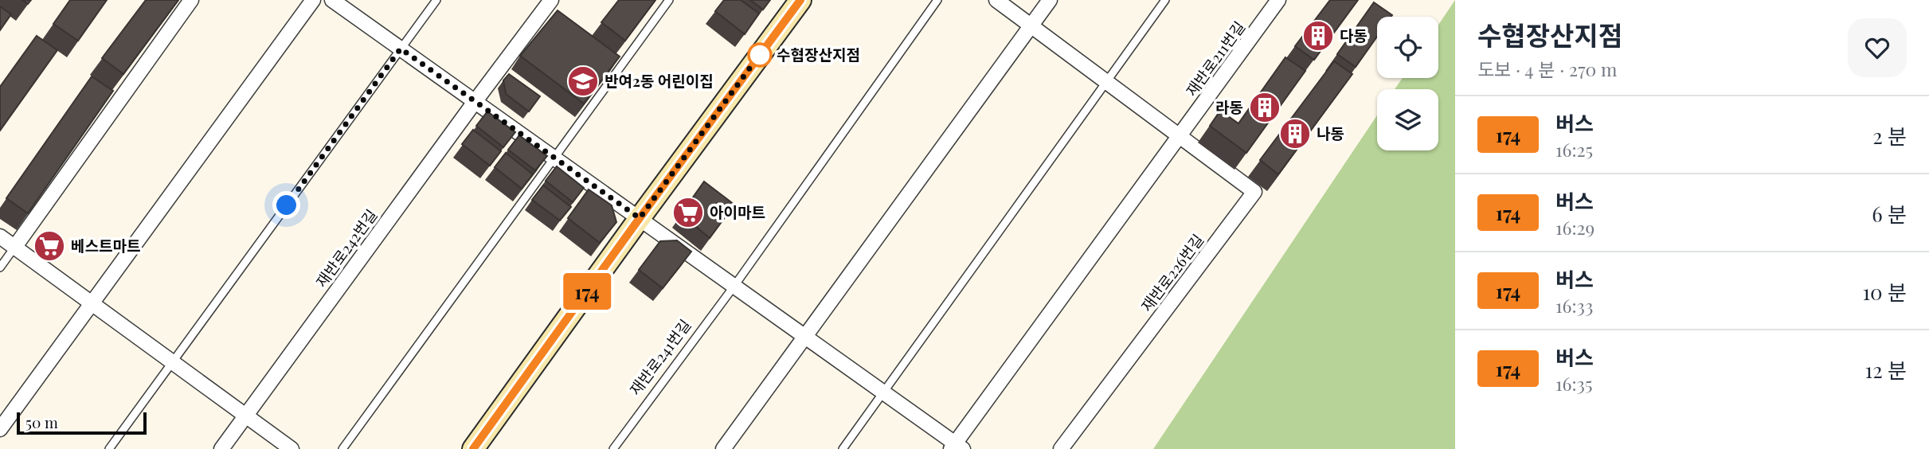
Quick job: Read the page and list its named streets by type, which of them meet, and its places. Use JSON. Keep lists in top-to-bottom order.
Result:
{
  "streets": {
    "street": ["재반로211번길", "재반로242번길", "재반로226번길"],
    "lane": ["재반로241번길"]
  },
  "crossings": [
    ["재반로211번길", "재반로226번길"]
  ],
  "places": {
    "building": ["다동", "라동", "나동"],
    "other": ["수협장산지점"],
    "school or university": ["반여2동 어린이집"],
    "supermarket": ["아이마트", "베스트마트"]
  },
  "lines": ["bus line 174"],
  "scale_bar": "50 m",
  "page": {
    "on_map": "174",
    "heading": ["수협장산지점", "도보 · 4 분 · 270 m"],
    "list": [
      {
        "mark": "174",
        "name": "버스",
        "note": "16:25",
        "value": "2 분"
      },
      {
        "mark": "174",
        "name": "버스",
        "note": "16:29",
        "value": "6 분"
      },
      {
        "mark": "174",
        "name": "버스",
        "note": "16:33",
        "value": "10 분"
      },
      {
        "mark": "174",
        "name": "버스",
        "note": "16:35",
        "value": "12 분"
      }
    ],
    "scale": "50 m"
  }
}
